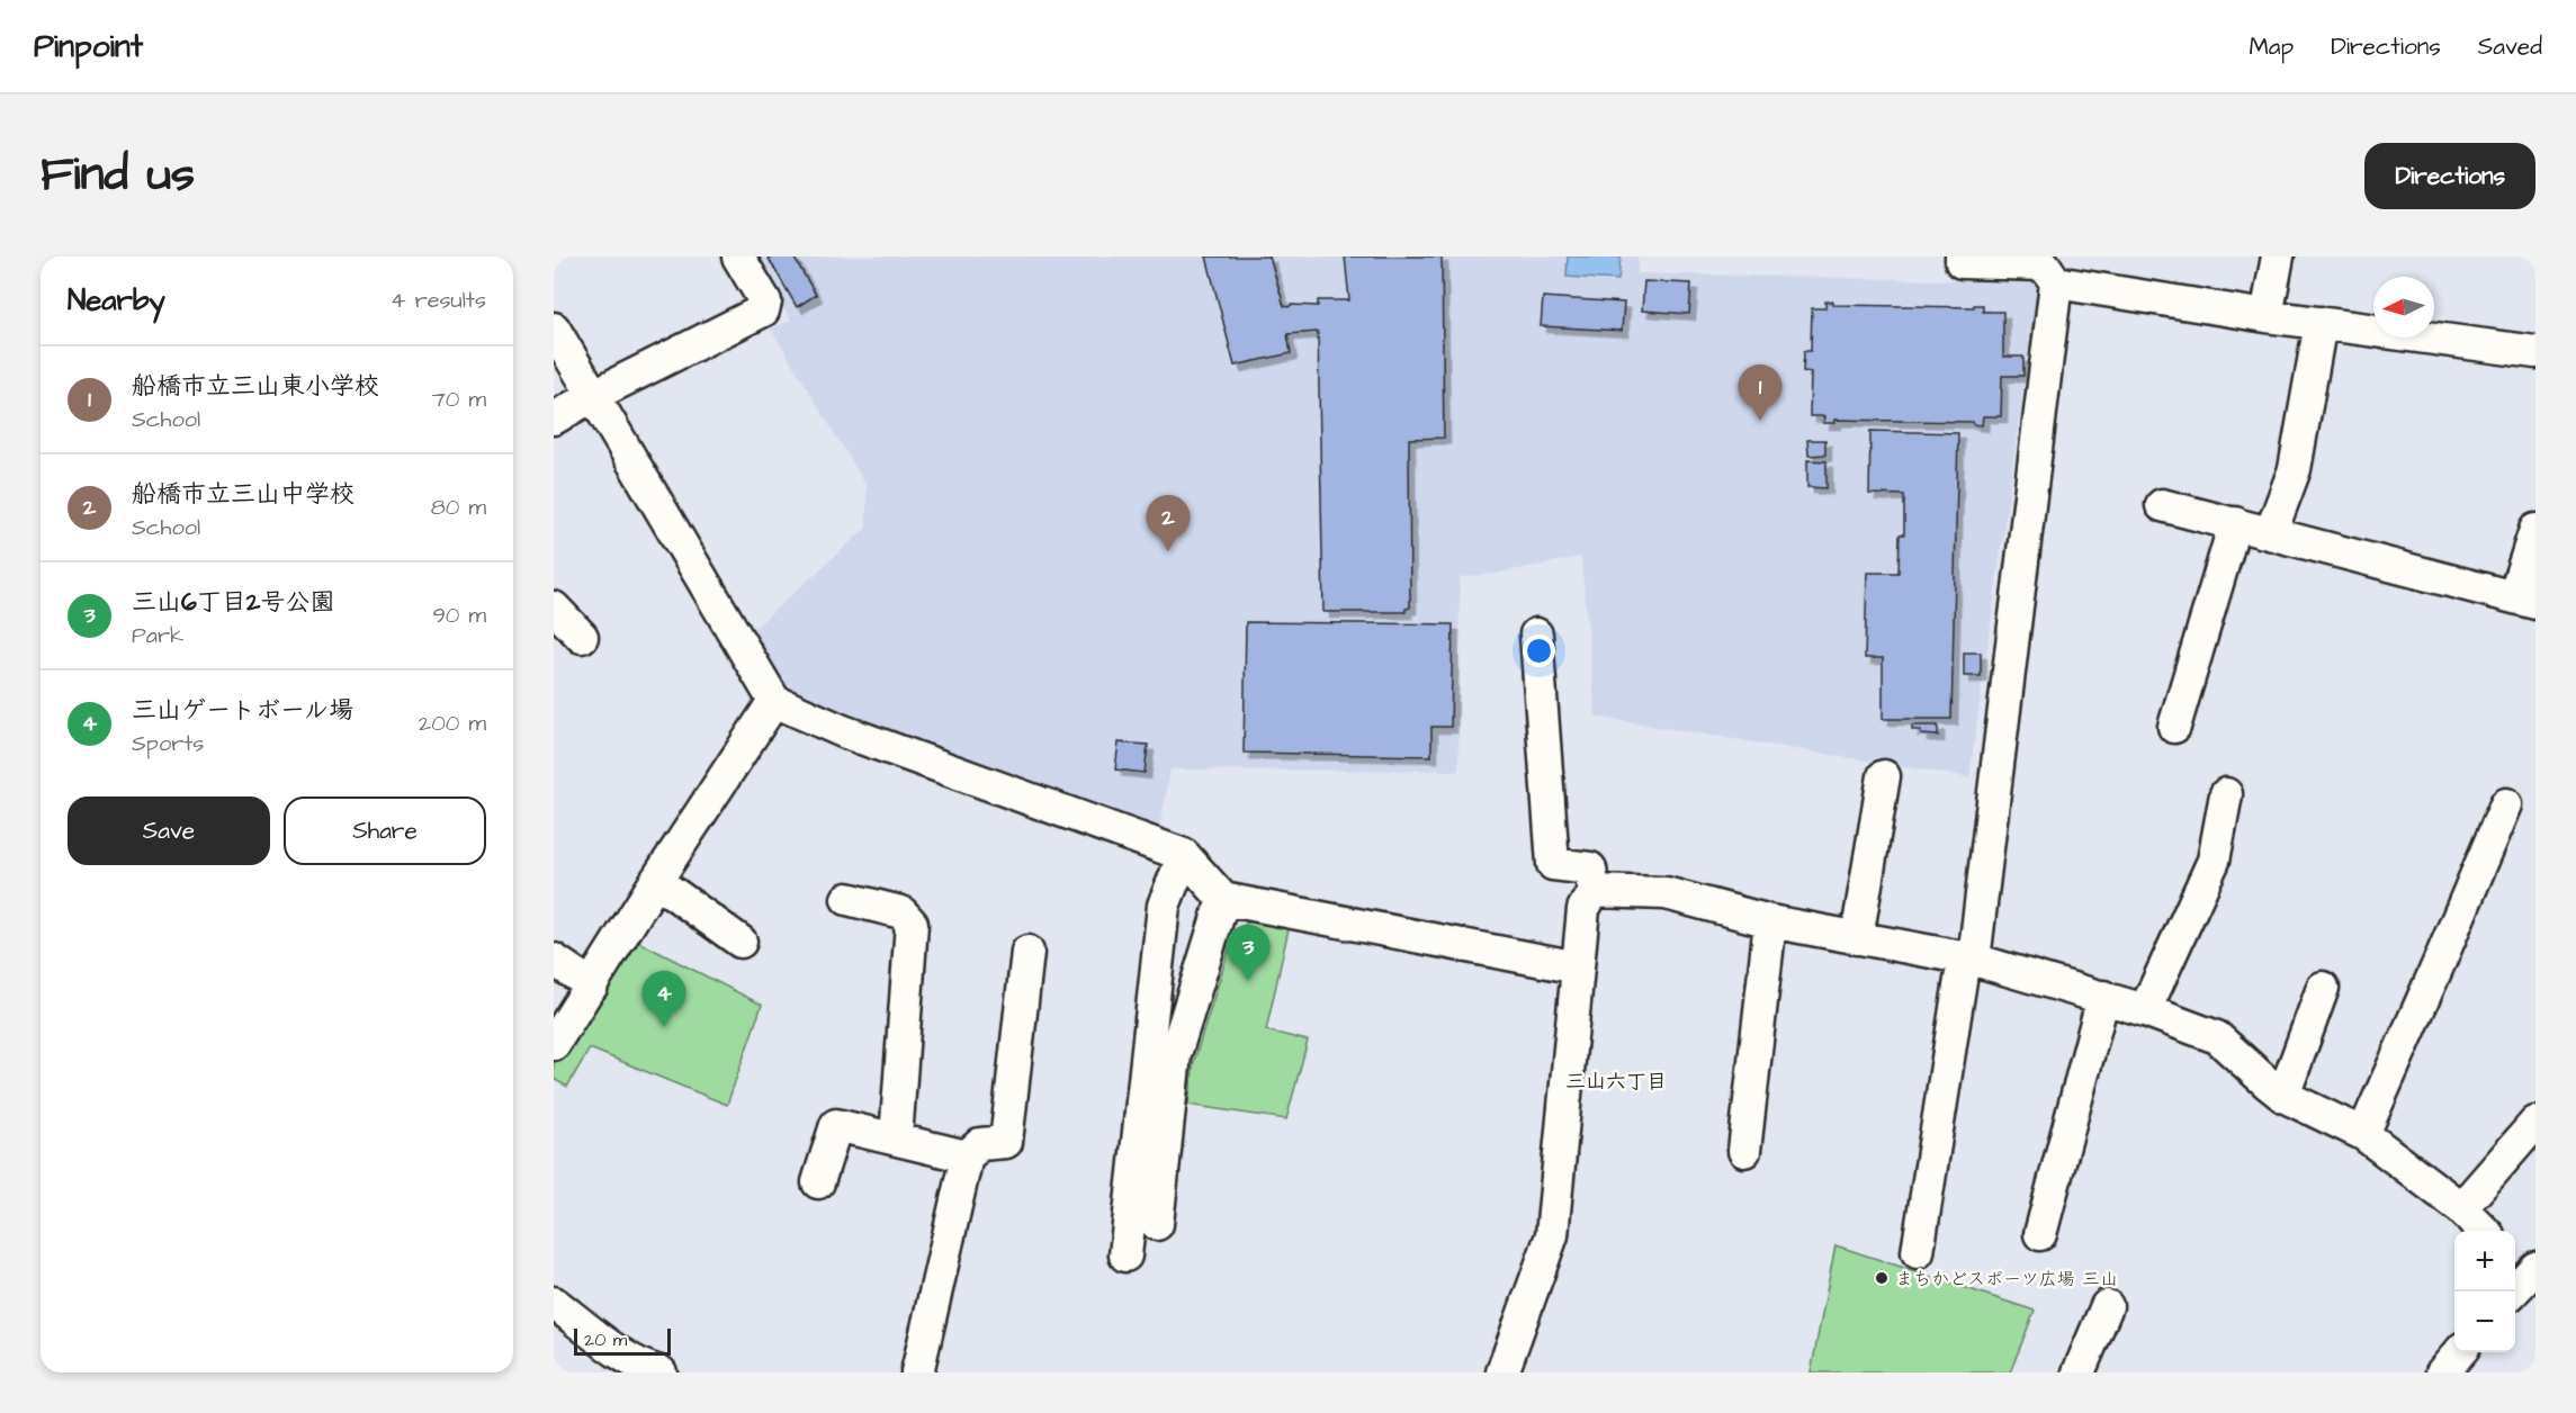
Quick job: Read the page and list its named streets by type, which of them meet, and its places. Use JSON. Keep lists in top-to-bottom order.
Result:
{
  "districts": ["三山六丁目"],
  "places": ["まちかどスポーツ広場 三山"],
  "scale_bar": "20 m",
  "north": "left",
  "page": {
    "header": "Pinpoint",
    "nav": ["Map", "Directions", "Saved"],
    "title": "Find us",
    "buttons": [
      "Directions",
      ["Save", "Share"]
    ],
    "heading": ["Nearby", "4 results"],
    "list": [
      {
        "mark": "1",
        "name": "船橋市立三山東小学校",
        "note": "School",
        "value": "70 m"
      },
      {
        "mark": "2",
        "name": "船橋市立三山中学校",
        "note": "School",
        "value": "80 m"
      },
      {
        "mark": "3",
        "name": "三山6丁目2号公園",
        "note": "Park",
        "value": "90 m"
      },
      {
        "mark": "4",
        "name": "三山ゲートボール場",
        "note": "Sports",
        "value": "200 m"
      }
    ],
    "pins": [
      "1",
      "2",
      "3",
      "4"
    ],
    "map_buttons": ["+", "−"],
    "scale": "20 m"
  }
}
